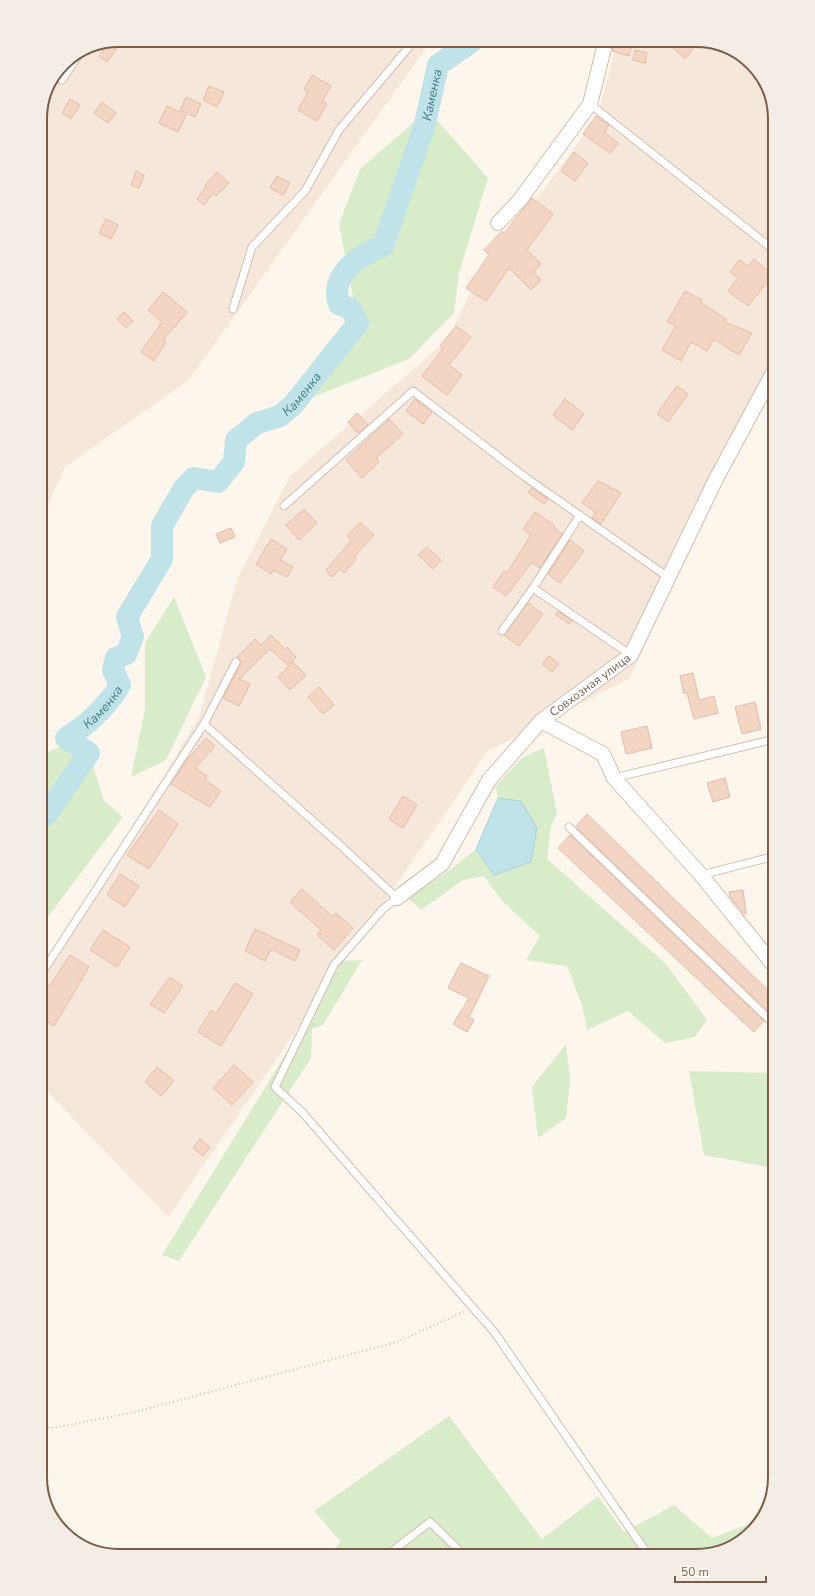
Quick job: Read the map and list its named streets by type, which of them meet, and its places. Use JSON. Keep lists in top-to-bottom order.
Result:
{
  "streets": {
    "street": ["Совхозная улица"]
  },
  "water": ["Каменка"],
  "scale_bar": "50 m"
}
